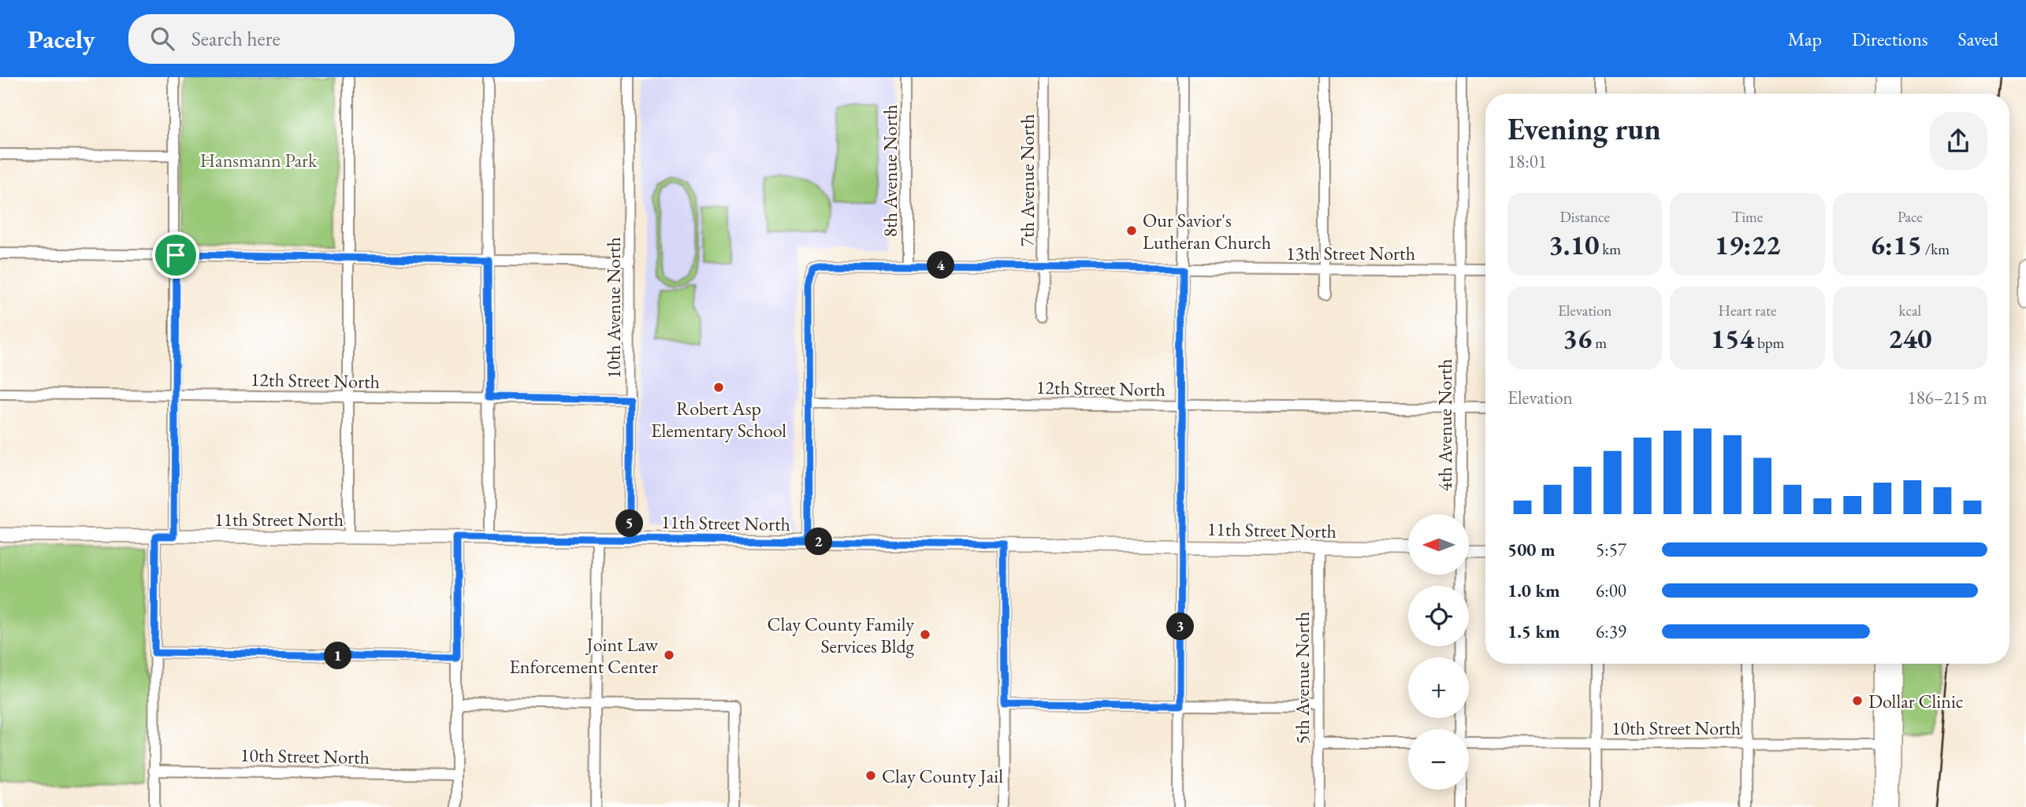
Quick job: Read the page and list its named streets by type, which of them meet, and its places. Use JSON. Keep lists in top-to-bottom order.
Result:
{
  "streets": {
    "street": [
      "8th Avenue North",
      "7th Avenue North",
      "13th Street North",
      "10th Avenue North",
      "12th Street North",
      "4th Avenue North",
      "11th Street North",
      "5th Avenue North",
      "10th Street North"
    ]
  },
  "crossings": [
    ["8th Avenue North", "13th Street North"],
    ["7th Avenue North", "13th Street North"],
    ["13th Street North", "12th Street North"],
    ["13th Street North", "4th Avenue North"],
    ["10th Avenue North", "12th Street North"],
    ["10th Avenue North", "11th Street North"],
    ["12th Street North", "4th Avenue North"],
    ["11th Street North", "5th Avenue North"]
  ],
  "parks": ["Hansmann Park"],
  "places": [
    "Our Savior's Lutheran Church",
    "Robert Asp Elementary School",
    "Clay County Family Services Bldg",
    "Joint Law Enforcement Center",
    "Dollar Clinic",
    "Clay County Jail"
  ],
  "north": "left",
  "page": {
    "header": "Pacely",
    "search": "Search here",
    "nav": ["Map", "Directions", "Saved"],
    "heading": ["Evening run", "18:01"],
    "stats": [
      ["Distance", "3.10 km"],
      ["Time", "19:22"],
      ["Pace", "6:15 /km"],
      ["Elevation", "36 m"],
      ["Heart rate", "154 bpm"],
      ["kcal", "240"]
    ],
    "pins": [
      "4",
      "5",
      "2",
      "3",
      "1"
    ],
    "chart": ["Elevation", "186–215 m"],
    "map_buttons": ["+", "−"],
    "list": [
      {
        "name": "500 m",
        "note": "5:57"
      },
      {
        "name": "1.0 km",
        "note": "6:00"
      },
      {
        "name": "1.5 km",
        "note": "6:39"
      }
    ]
  }
}
